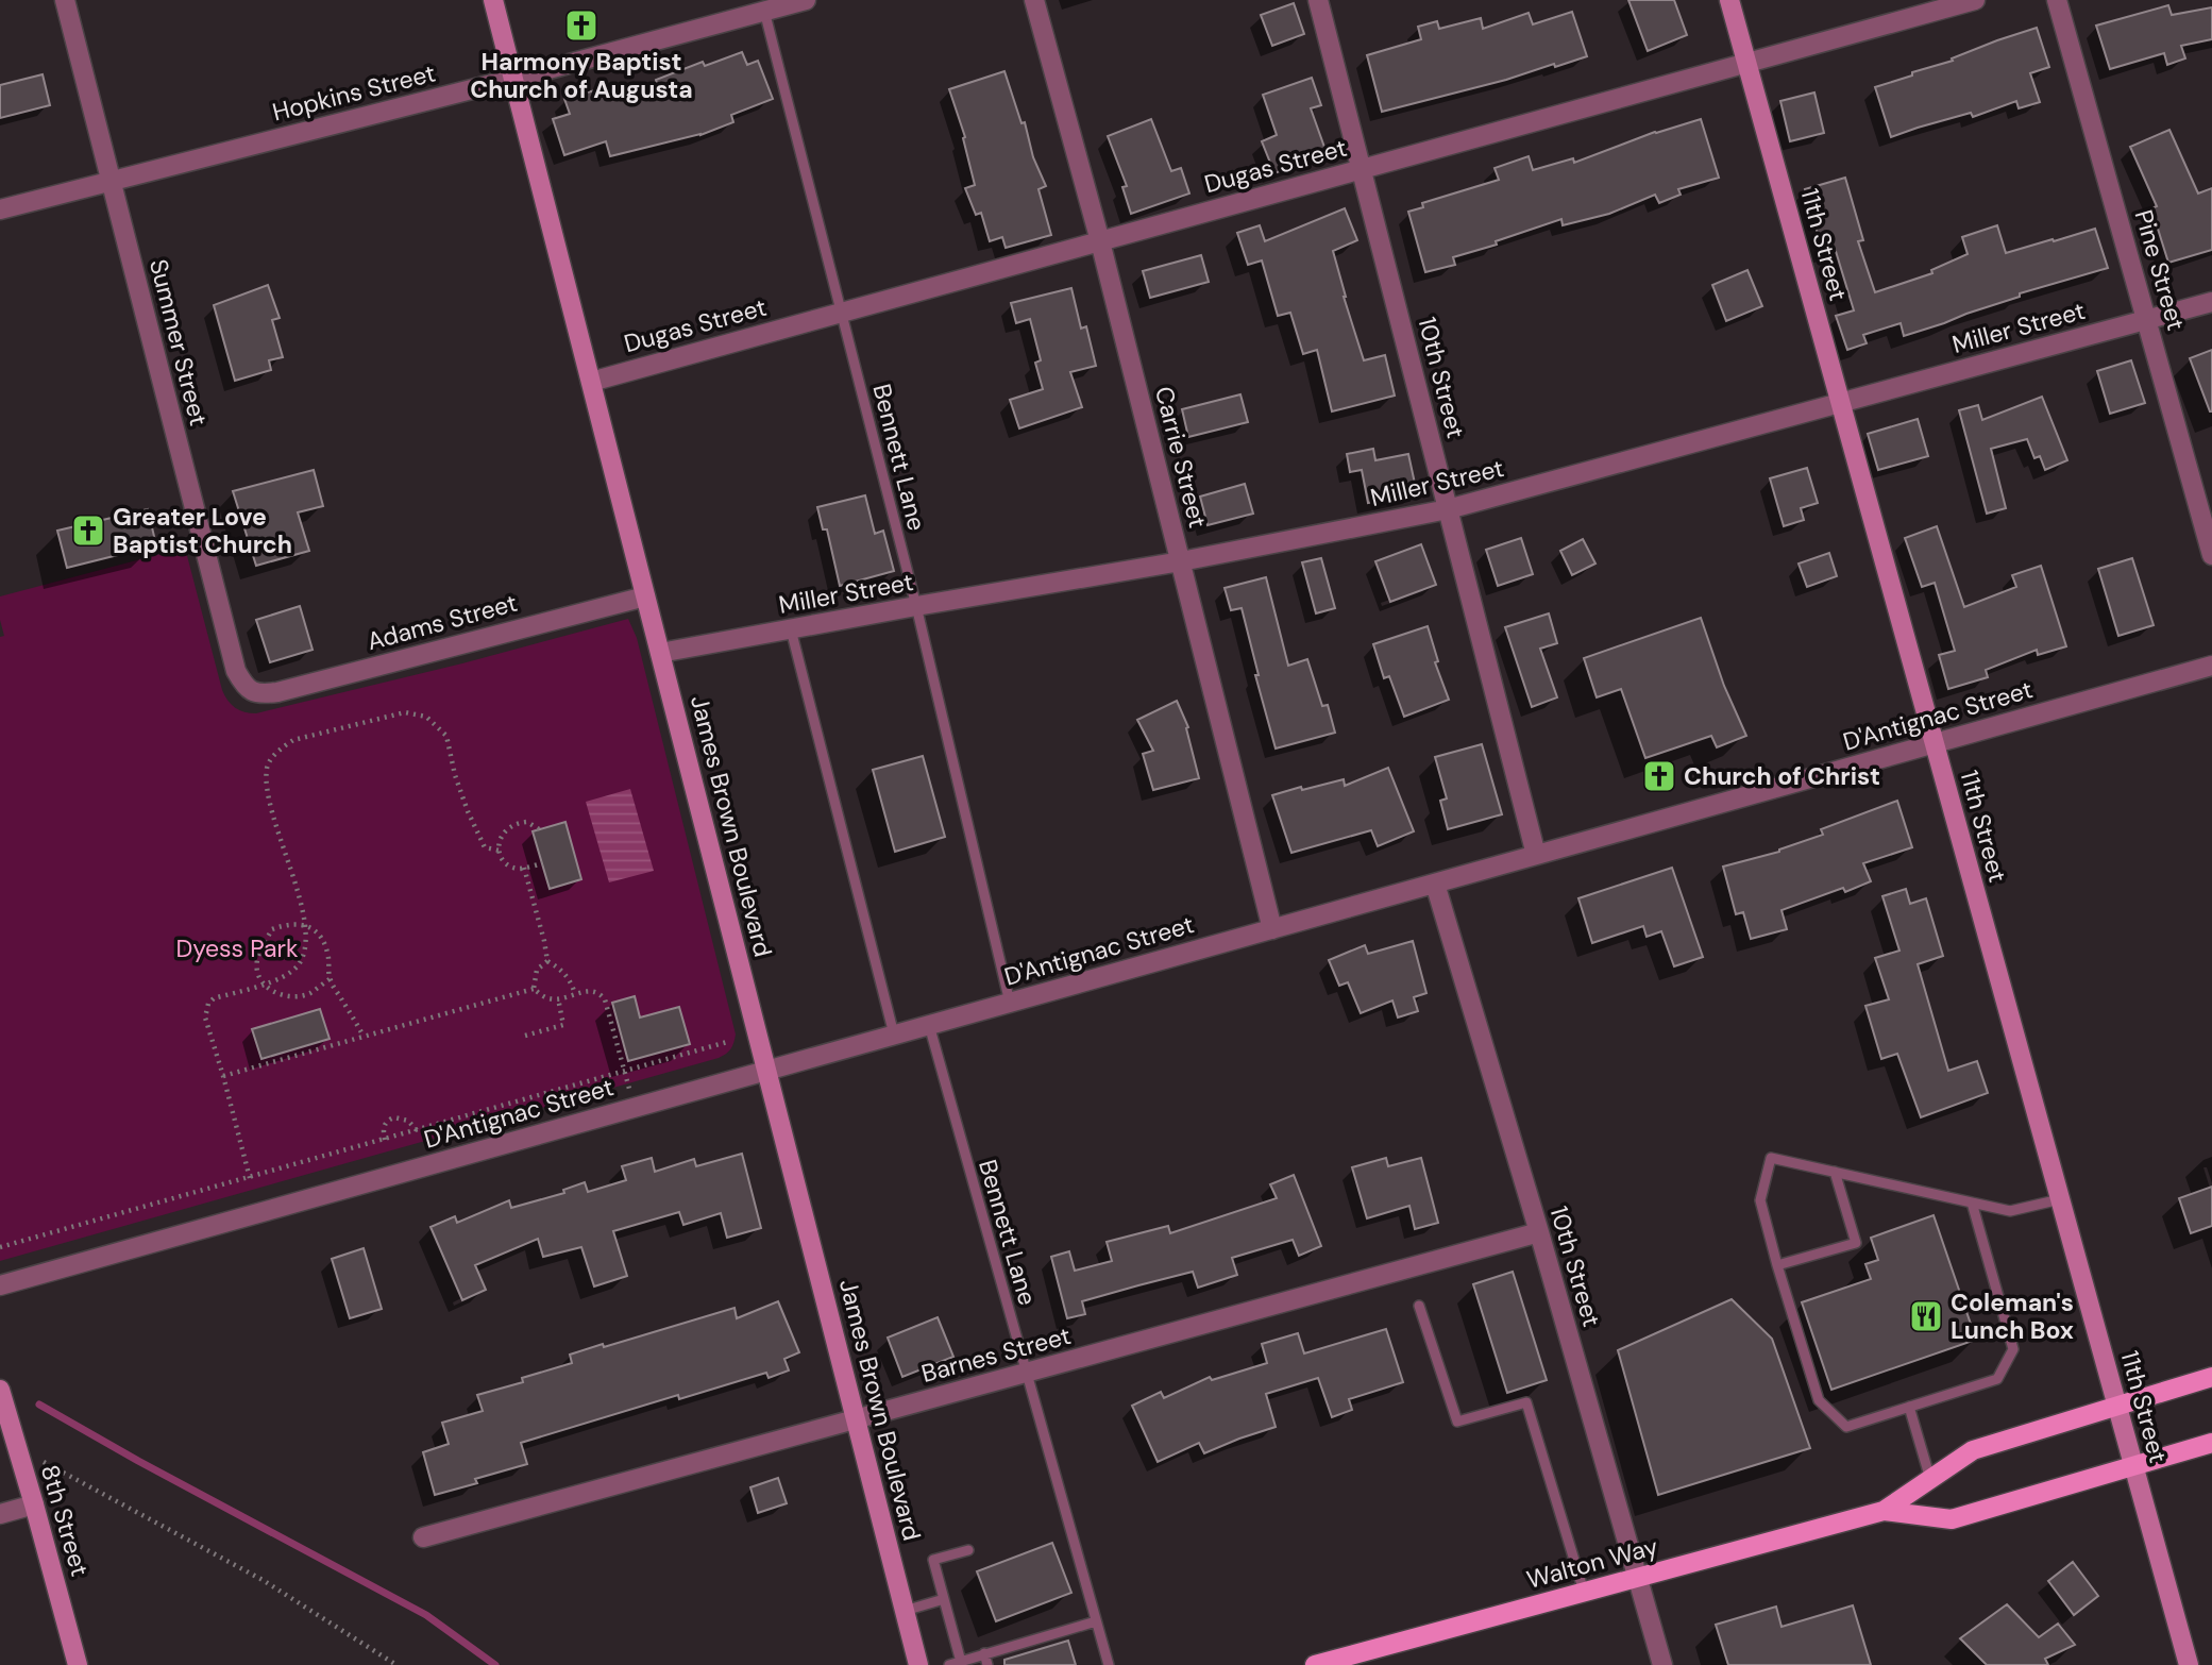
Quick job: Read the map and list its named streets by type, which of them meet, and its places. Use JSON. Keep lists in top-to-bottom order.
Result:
{
  "streets": {
    "main road": ["Walton Way"],
    "street": [
      "Hopkins Street",
      "Dugas Street",
      "11th Street",
      "Pine Street",
      "Miller Street",
      "Summer Street",
      "10th Street",
      "Carrie Street",
      "Adams Street",
      "D'Antignac Street",
      "James Brown Boulevard",
      "Barnes Street",
      "8th Street"
    ],
    "lane": ["Bennett Lane"]
  },
  "crossings": [
    ["Hopkins Street", "Summer Street"],
    ["Hopkins Street", "Bennett Lane"],
    ["Hopkins Street", "James Brown Boulevard"],
    ["Dugas Street", "11th Street"],
    ["Dugas Street", "10th Street"],
    ["Dugas Street", "Bennett Lane"],
    ["Dugas Street", "Carrie Street"],
    ["Dugas Street", "James Brown Boulevard"],
    ["11th Street", "Miller Street"],
    ["11th Street", "D'Antignac Street"],
    ["11th Street", "Walton Way"],
    ["Pine Street", "Miller Street"],
    ["Miller Street", "10th Street"],
    ["Miller Street", "Bennett Lane"],
    ["Miller Street", "Carrie Street"],
    ["Miller Street", "James Brown Boulevard"],
    ["Summer Street", "Adams Street"],
    ["10th Street", "D'Antignac Street"],
    ["10th Street", "Barnes Street"],
    ["10th Street", "Walton Way"],
    ["Bennett Lane", "D'Antignac Street"],
    ["Bennett Lane", "Barnes Street"],
    ["Carrie Street", "D'Antignac Street"],
    ["Adams Street", "James Brown Boulevard"],
    ["D'Antignac Street", "James Brown Boulevard"],
    ["James Brown Boulevard", "Barnes Street"]
  ],
  "parks": ["Dyess Park"],
  "places": {
    "church": ["Harmony Baptist Church of Augusta", "Greater Love Baptist Church", "Church of Christ"],
    "restaurant": ["Coleman's Lunch Box"]
  }
}
